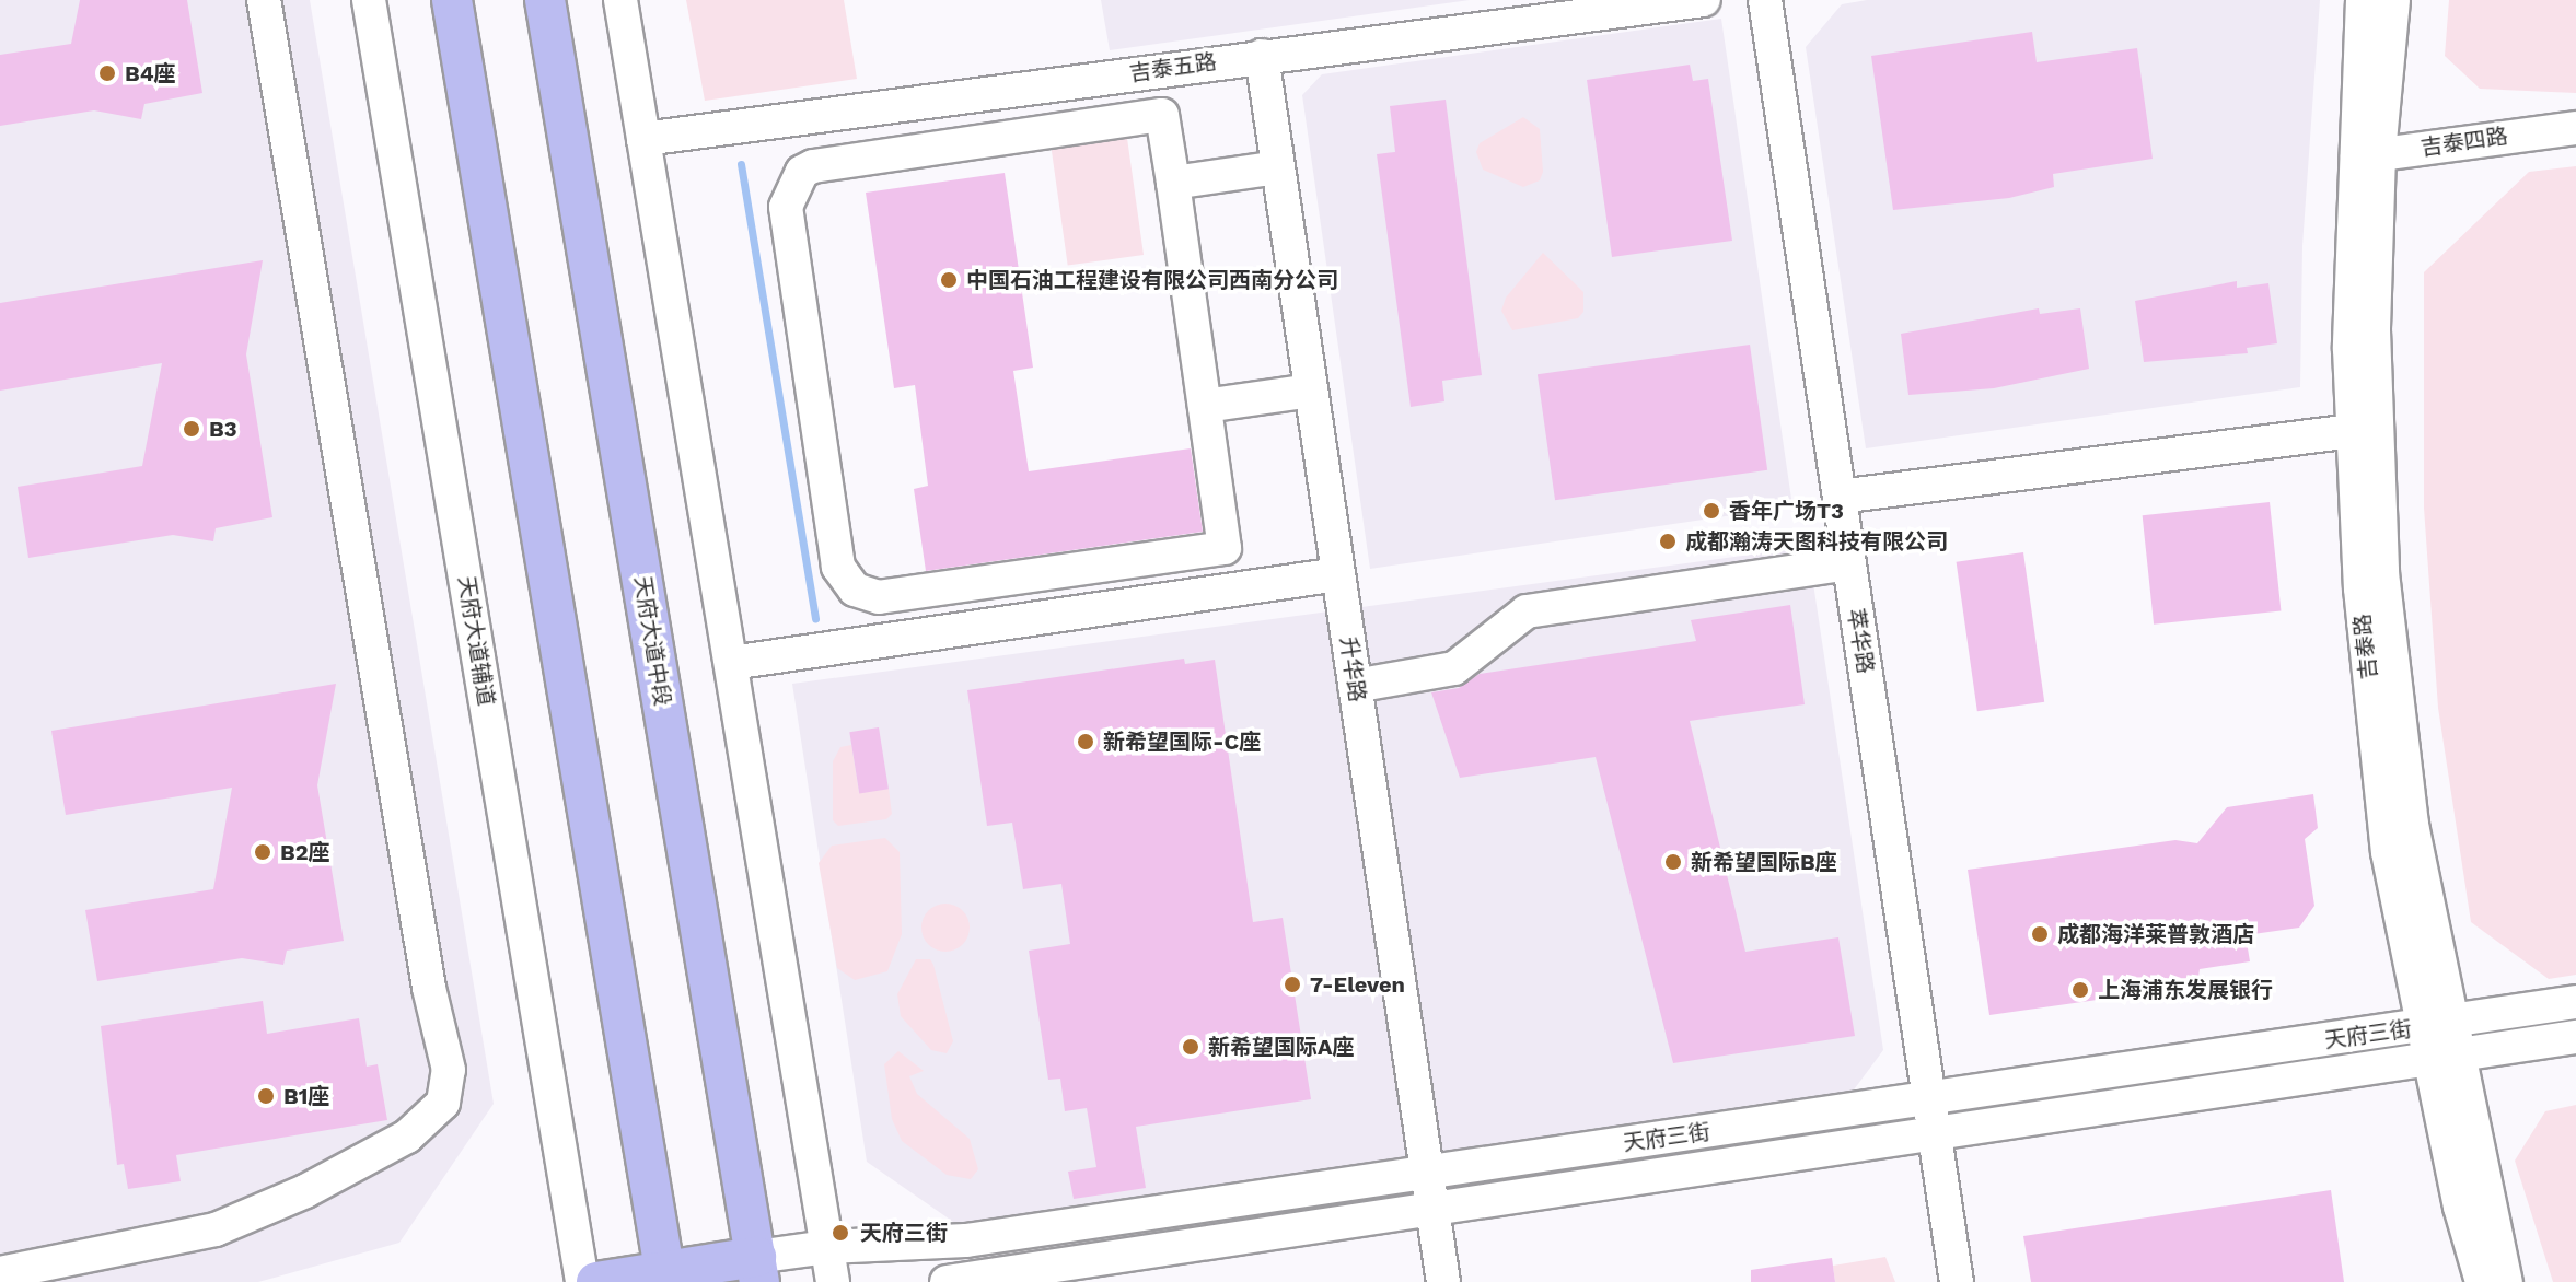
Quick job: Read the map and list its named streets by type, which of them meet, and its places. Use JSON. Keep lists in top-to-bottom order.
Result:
{
  "streets": {
    "main road": ["天府大道中段"],
    "street": [
      "吉泰五路",
      "吉泰四路",
      "天府大道辅道",
      "萃华路",
      "吉泰路",
      "升华路",
      "天府三街"
    ]
  },
  "crossings": [
    ["吉泰五路", "升华路"],
    ["吉泰四路", "吉泰路"],
    ["天府大道中段", "天府三街"],
    ["萃华路", "天府三街"],
    ["吉泰路", "天府三街"],
    ["升华路", "天府三街"]
  ],
  "places": [
    "B4座",
    "中国石油工程建设有限公司西南分公司",
    "B3",
    "香年广场T3",
    "成都瀚涛天图科技有限公司",
    "新希望国际-C座",
    "B2座",
    "新希望国际B座",
    "成都海洋莱普敦酒店",
    "7-Eleven",
    "上海浦东发展银行",
    "新希望国际A座",
    "B1座",
    "天府三街"
  ]
}
